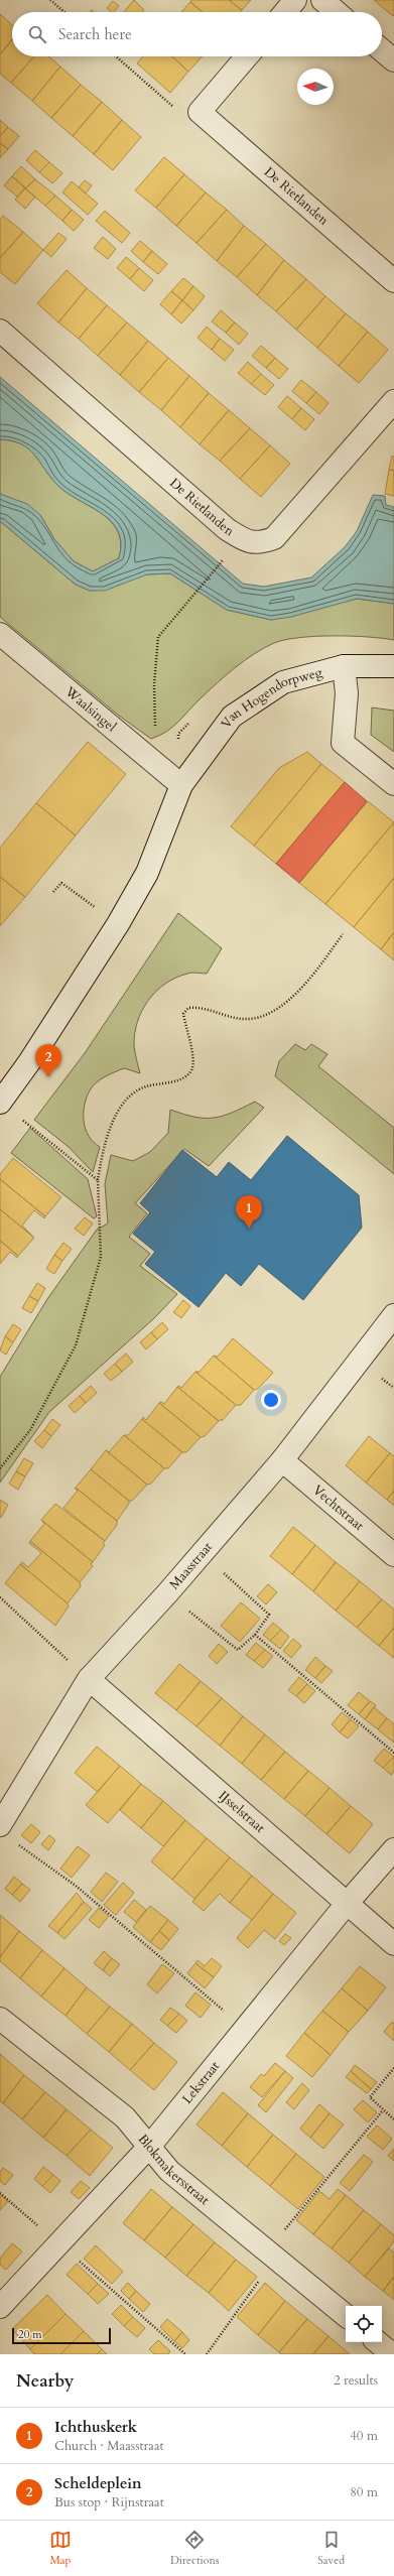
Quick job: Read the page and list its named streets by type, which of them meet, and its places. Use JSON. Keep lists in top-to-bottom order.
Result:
{
  "streets": {
    "street": [
      "De Rietlanden",
      "Van Hogendorpweg",
      "Waalsingel",
      "Vechtstraat",
      "Maasstraat",
      "IJsselstraat",
      "Lekstraat",
      "Blokmakersstraat"
    ]
  },
  "crossings": [
    ["Van Hogendorpweg", "Waalsingel"],
    ["Vechtstraat", "Maasstraat"],
    ["Maasstraat", "IJsselstraat"],
    ["IJsselstraat", "Lekstraat"],
    ["Lekstraat", "Blokmakersstraat"]
  ],
  "scale_bar": "20 m",
  "north": "left",
  "page": {
    "search": "Search here",
    "pins": ["2", "1"],
    "scale": "20 m",
    "heading": ["Nearby", "2 results"],
    "list": [
      {
        "mark": "1",
        "name": "Ichthuskerk",
        "note": "Church · Maasstraat",
        "value": "40 m"
      },
      {
        "mark": "2",
        "name": "Scheldeplein",
        "note": "Bus stop · Rijnstraat",
        "value": "80 m"
      }
    ],
    "nav": ["Map", "Directions", "Saved"]
  }
}
